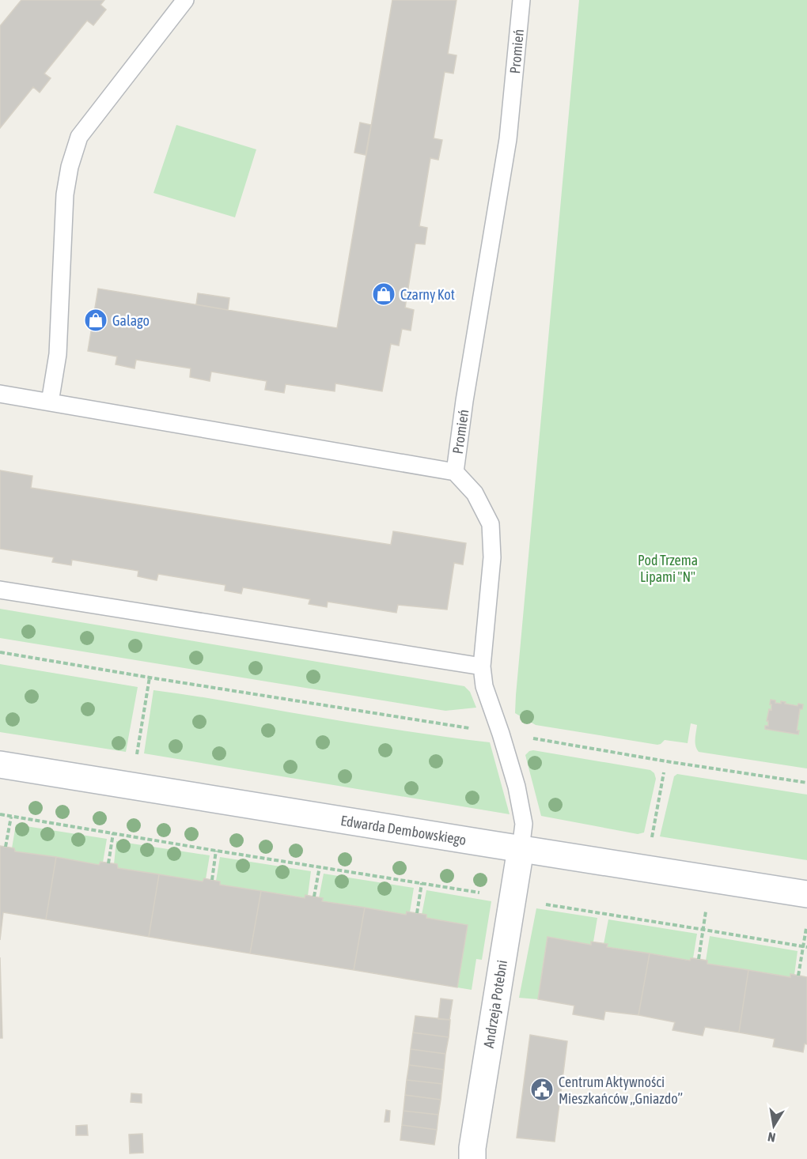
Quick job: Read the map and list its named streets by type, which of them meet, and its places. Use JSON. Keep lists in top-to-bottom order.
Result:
{
  "streets": {
    "street": ["Edwarda Dembowskiego", "Andrzeja Potebni"],
    "lane": ["Promień"]
  },
  "crossings": [
    ["Promień", "Edwarda Dembowskiego"],
    ["Promień", "Andrzeja Potebni"],
    ["Edwarda Dembowskiego", "Andrzeja Potebni"]
  ],
  "parks": ["Pod Trzema Lipami \"N\""],
  "places": {
    "shop": ["Czarny Kot", "Galago"],
    "public building": ["Centrum Aktywności Mieszkańców „Gniazdo”"]
  },
  "north": "bottom"
}
